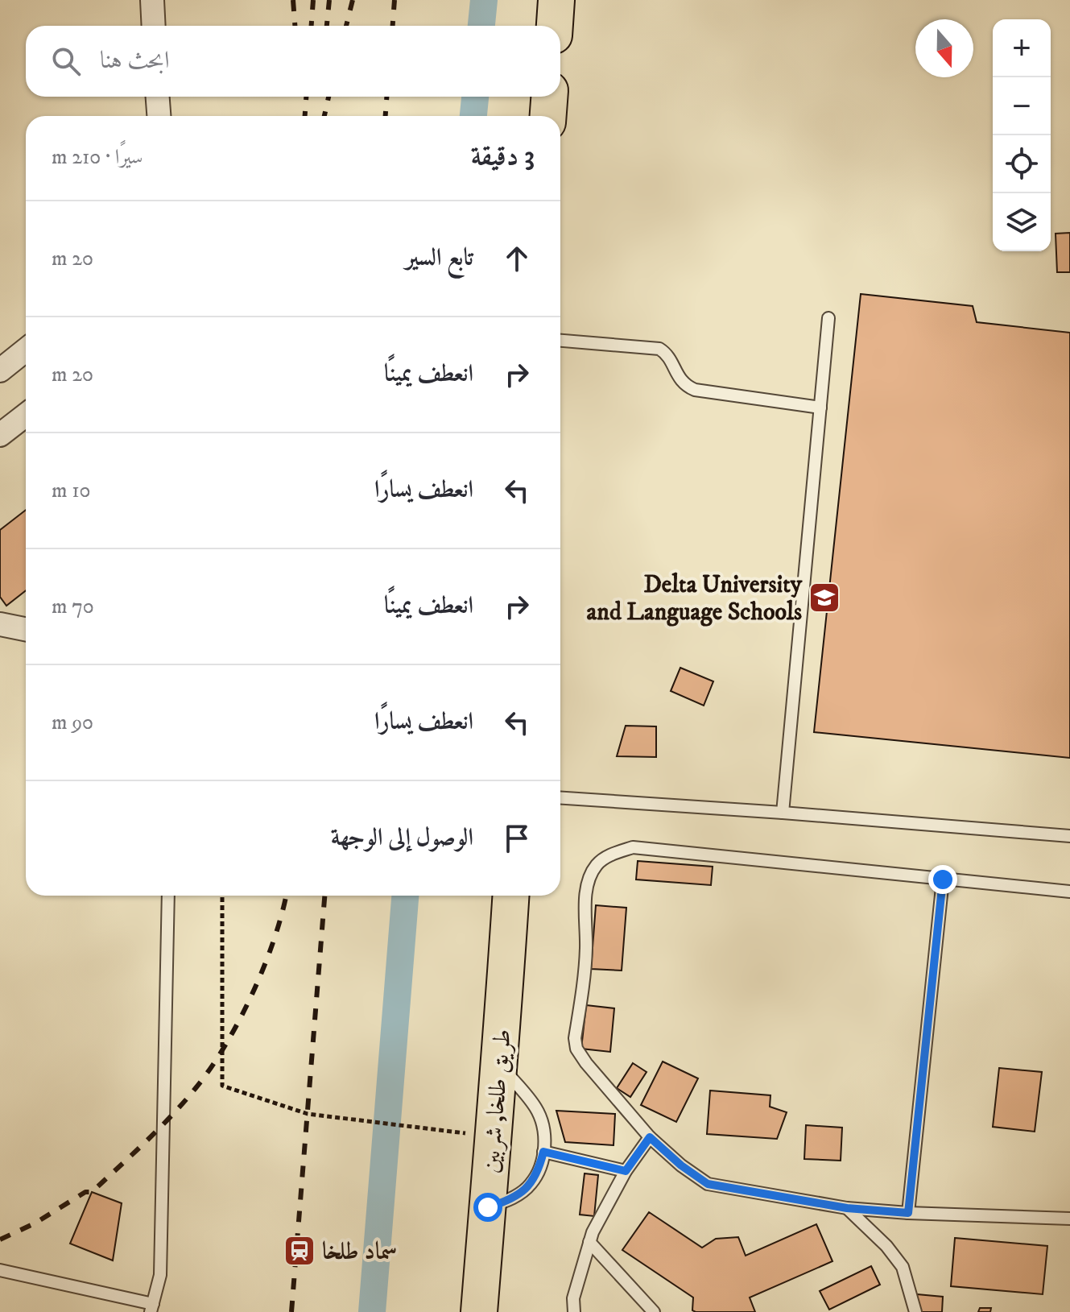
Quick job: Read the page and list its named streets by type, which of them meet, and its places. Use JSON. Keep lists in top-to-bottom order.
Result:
{
  "streets": {
    "main road": ["طريق طلخا, شربين"]
  },
  "places": {
    "school or university": ["Delta University and Language Schools"],
    "station": ["سماد طلخا"]
  },
  "north": "bottom",
  "page": {
    "map_buttons": ["+", "−"],
    "search": "ابحث هنا",
    "heading": ["3 دقيقة", "سيرًا · 210 m"],
    "list": [
      ["تابع السير", "20 m"],
      ["انعطف يمينًا", "20 m"],
      ["انعطف يسارًا", "10 m"],
      ["انعطف يمينًا", "70 m"],
      ["انعطف يسارًا", "90 m"],
      "الوصول إلى الوجهة"
    ]
  }
}
